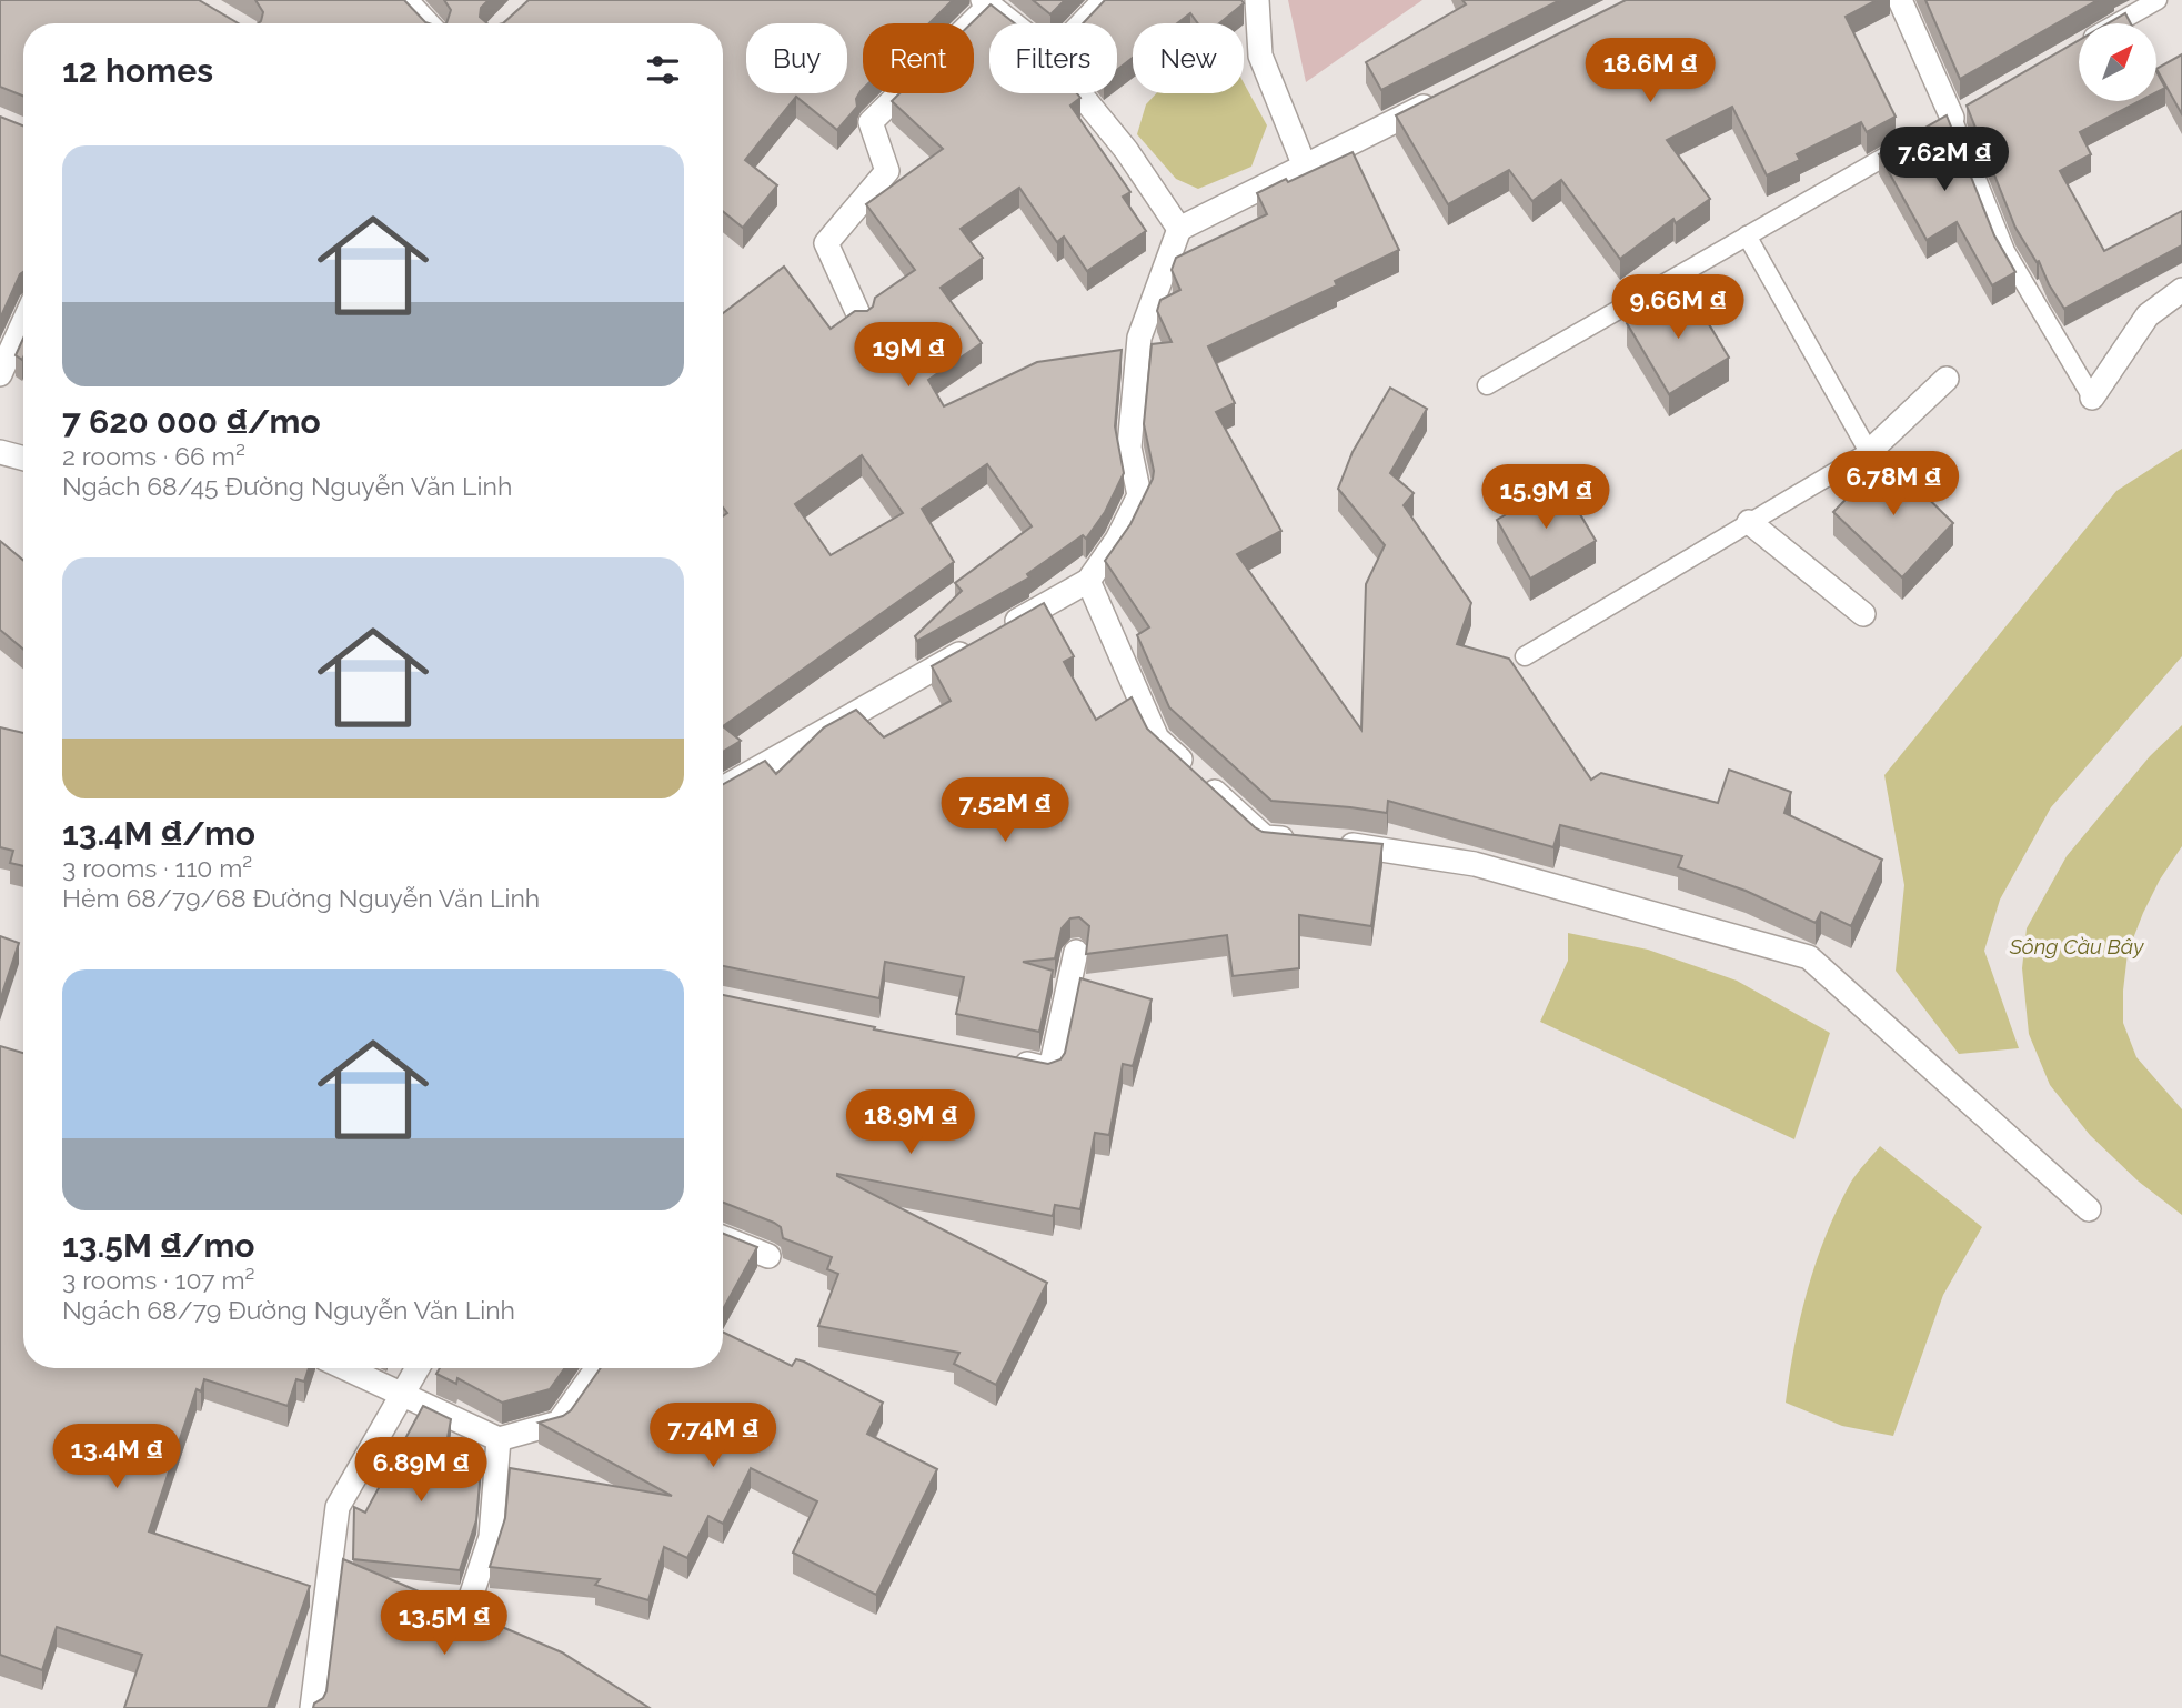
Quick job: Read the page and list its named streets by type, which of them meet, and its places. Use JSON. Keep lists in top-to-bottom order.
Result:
{
  "water": ["Sông Cầu Bây"],
  "north": "top right",
  "page": {
    "chip": [
      "Buy",
      "Rent",
      "Filters",
      "New"
    ],
    "heading": "12 homes",
    "price": [
      "18.6M ₫",
      "7.62M ₫",
      "9.66M ₫",
      "19M ₫",
      "6.78M ₫",
      "15.9M ₫",
      "7.52M ₫",
      "18.9M ₫",
      "7.74M ₫",
      "13.4M ₫",
      "6.89M ₫",
      "13.5M ₫"
    ],
    "list": [
      {
        "name": "7 620 000 ₫/mo",
        "note": "2 rooms · 66 m² · Ngách 68/45 Đường Nguyễn Văn Linh"
      },
      {
        "name": "13.4M ₫/mo",
        "note": "3 rooms · 110 m² · Hẻm 68/79/68 Đường Nguyễn Văn Linh"
      },
      {
        "name": "13.5M ₫/mo",
        "note": "3 rooms · 107 m² · Ngách 68/79 Đường Nguyễn Văn Linh"
      }
    ]
  }
}
